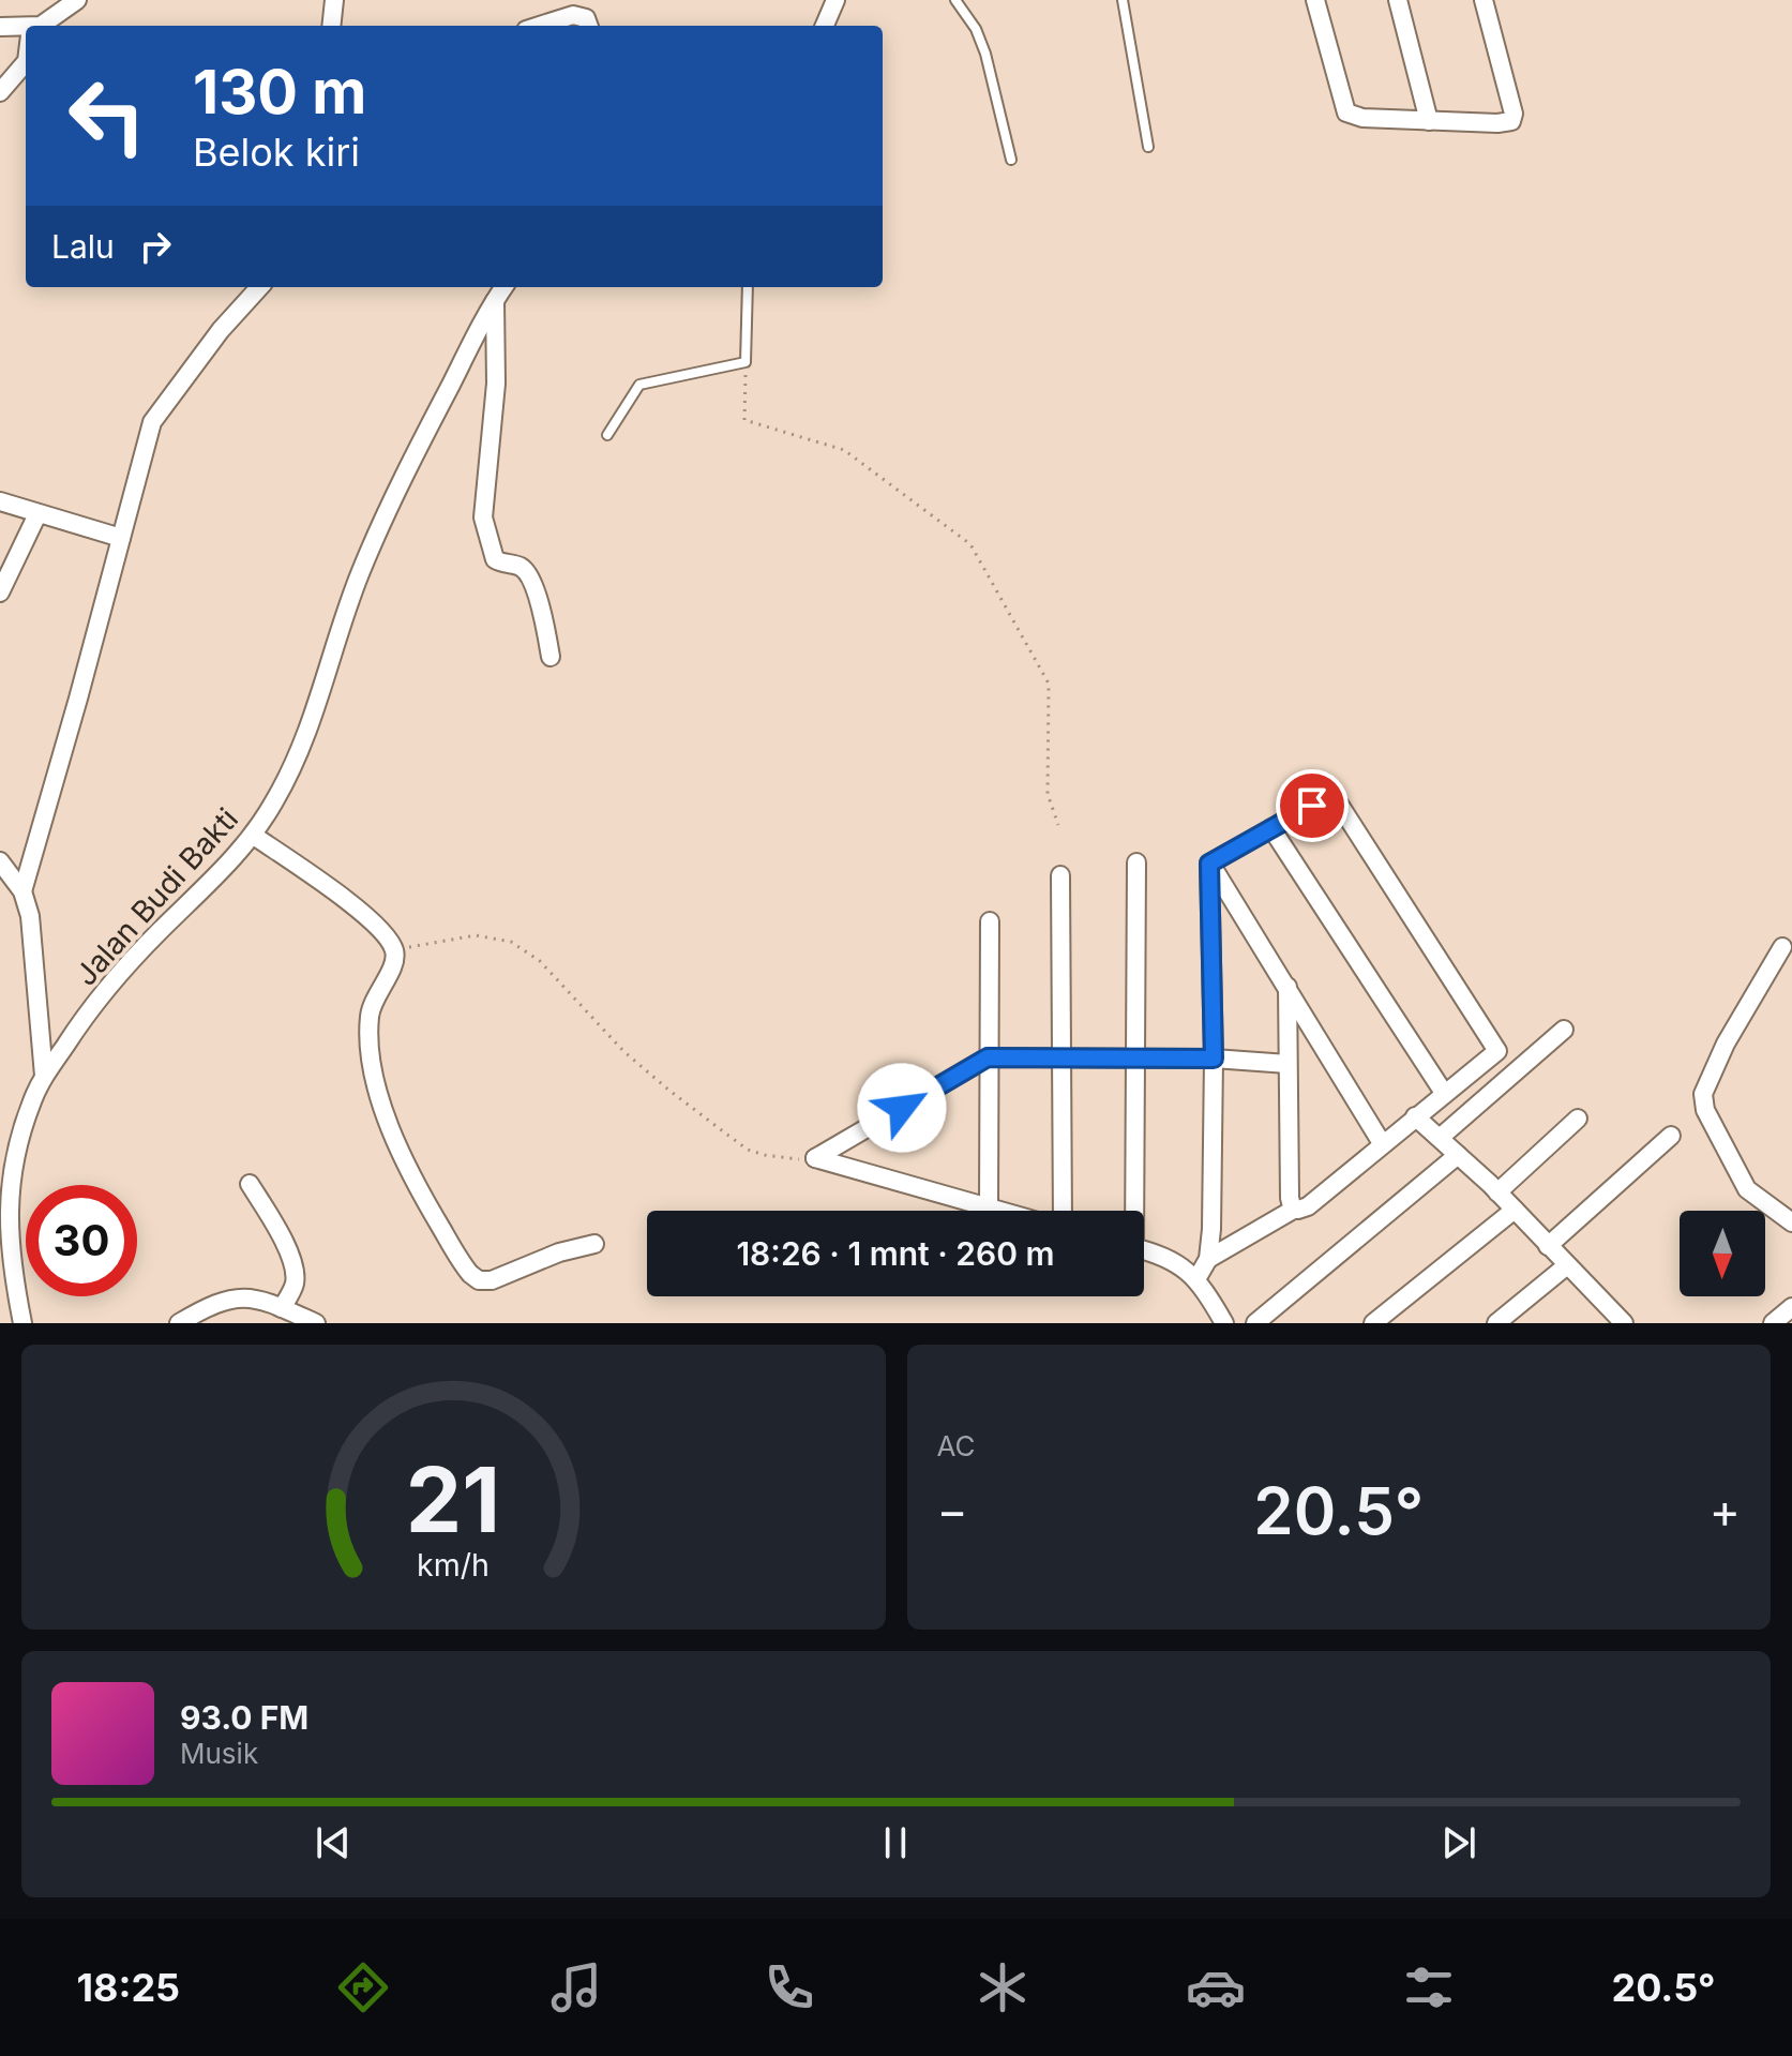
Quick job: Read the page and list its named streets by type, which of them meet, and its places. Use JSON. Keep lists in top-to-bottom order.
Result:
{
  "streets": {
    "street": ["Jalan Budi Bakti"]
  },
  "north": "bottom",
  "page": {
    "turn": ["130 m", "Belok kiri"],
    "then": "Lalu",
    "limit": "30",
    "trip": "18:26 · 1 mnt · 260 m",
    "tile": "AC",
    "heat": ["−", "20.5°", "+"],
    "song": ["93.0 FM", "Musik"],
    "tabs": ["18:25", "20.5°"],
    "gauge": ["21", "km/h"]
  }
}
